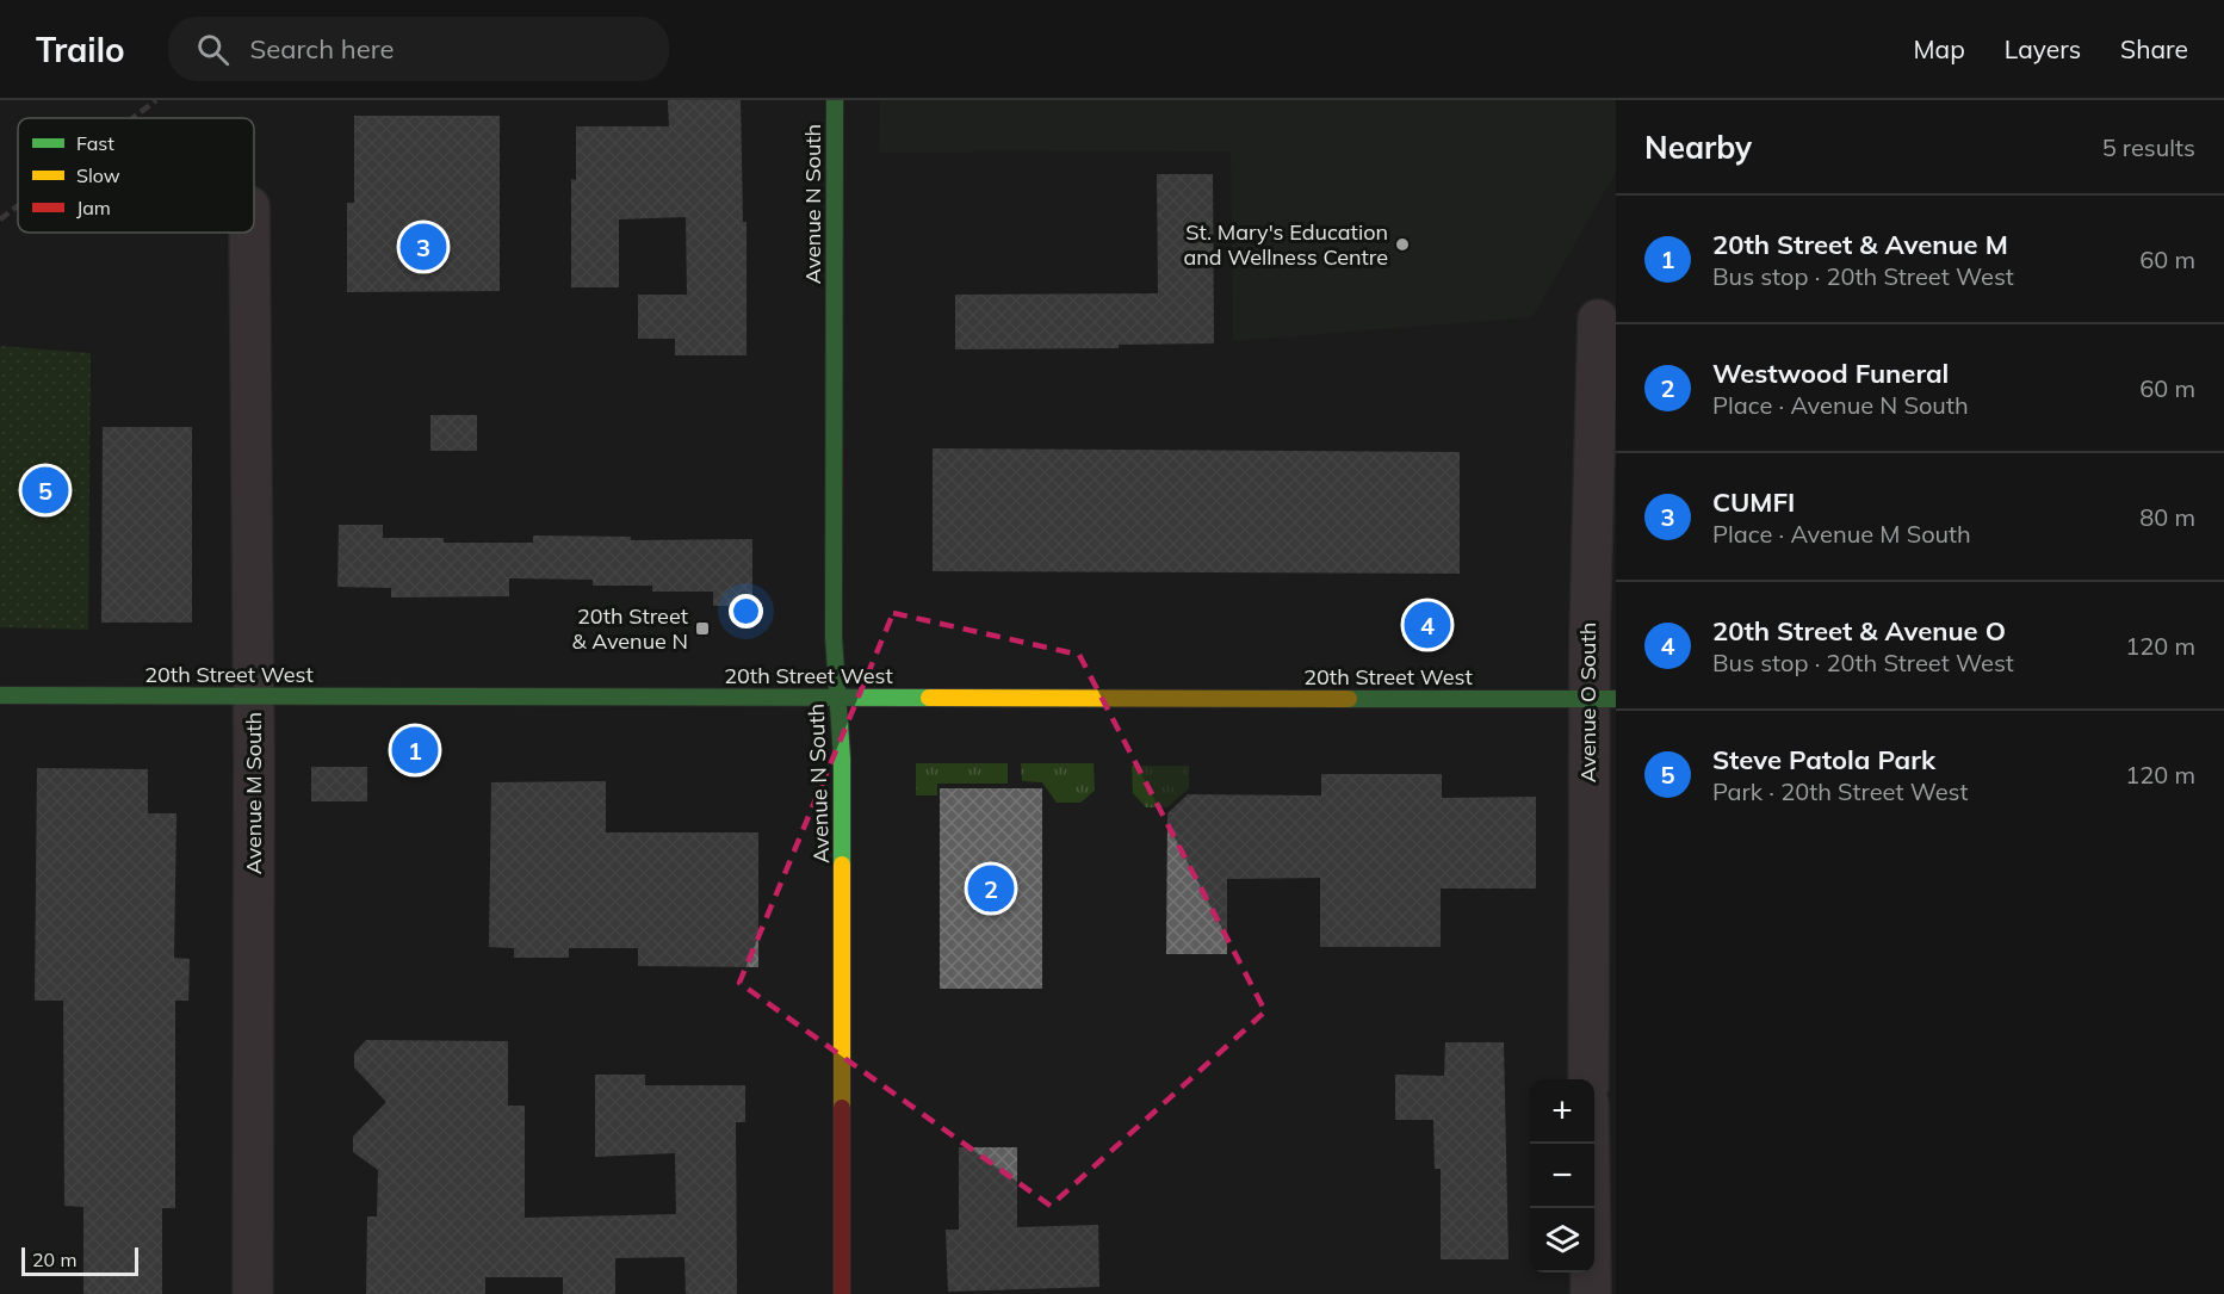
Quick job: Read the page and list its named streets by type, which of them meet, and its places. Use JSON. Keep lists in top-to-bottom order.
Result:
{
  "streets": {
    "main road": ["Avenue N South", "20th Street West"],
    "street": ["Avenue O South", "Avenue M South"]
  },
  "crossings": [
    ["Avenue N South", "20th Street West"],
    ["20th Street West", "Avenue O South"],
    ["20th Street West", "Avenue M South"]
  ],
  "places": {
    "other": ["St. Mary's Education and Wellness Centre"],
    "transit": ["20th Street & Avenue N"]
  },
  "legend": ["Fast", "Slow", "Jam"],
  "scale_bar": "20 m",
  "page": {
    "header": "Trailo",
    "search": "Search here",
    "nav": ["Map", "Layers", "Share"],
    "heading": ["Nearby", "5 results"],
    "list": [
      {
        "mark": "1",
        "name": "20th Street & Avenue M",
        "note": "Bus stop · 20th Street West",
        "value": "60 m"
      },
      {
        "mark": "2",
        "name": "Westwood Funeral",
        "note": "Place · Avenue N South",
        "value": "60 m"
      },
      {
        "mark": "3",
        "name": "CUMFI",
        "note": "Place · Avenue M South",
        "value": "80 m"
      },
      {
        "mark": "4",
        "name": "20th Street & Avenue O",
        "note": "Bus stop · 20th Street West",
        "value": "120 m"
      },
      {
        "mark": "5",
        "name": "Steve Patola Park",
        "note": "Park · 20th Street West",
        "value": "120 m"
      }
    ],
    "pins": [
      "3",
      "5",
      "4",
      "1",
      "2"
    ],
    "map_buttons": ["+", "−"],
    "scale": "20 m"
  }
}
